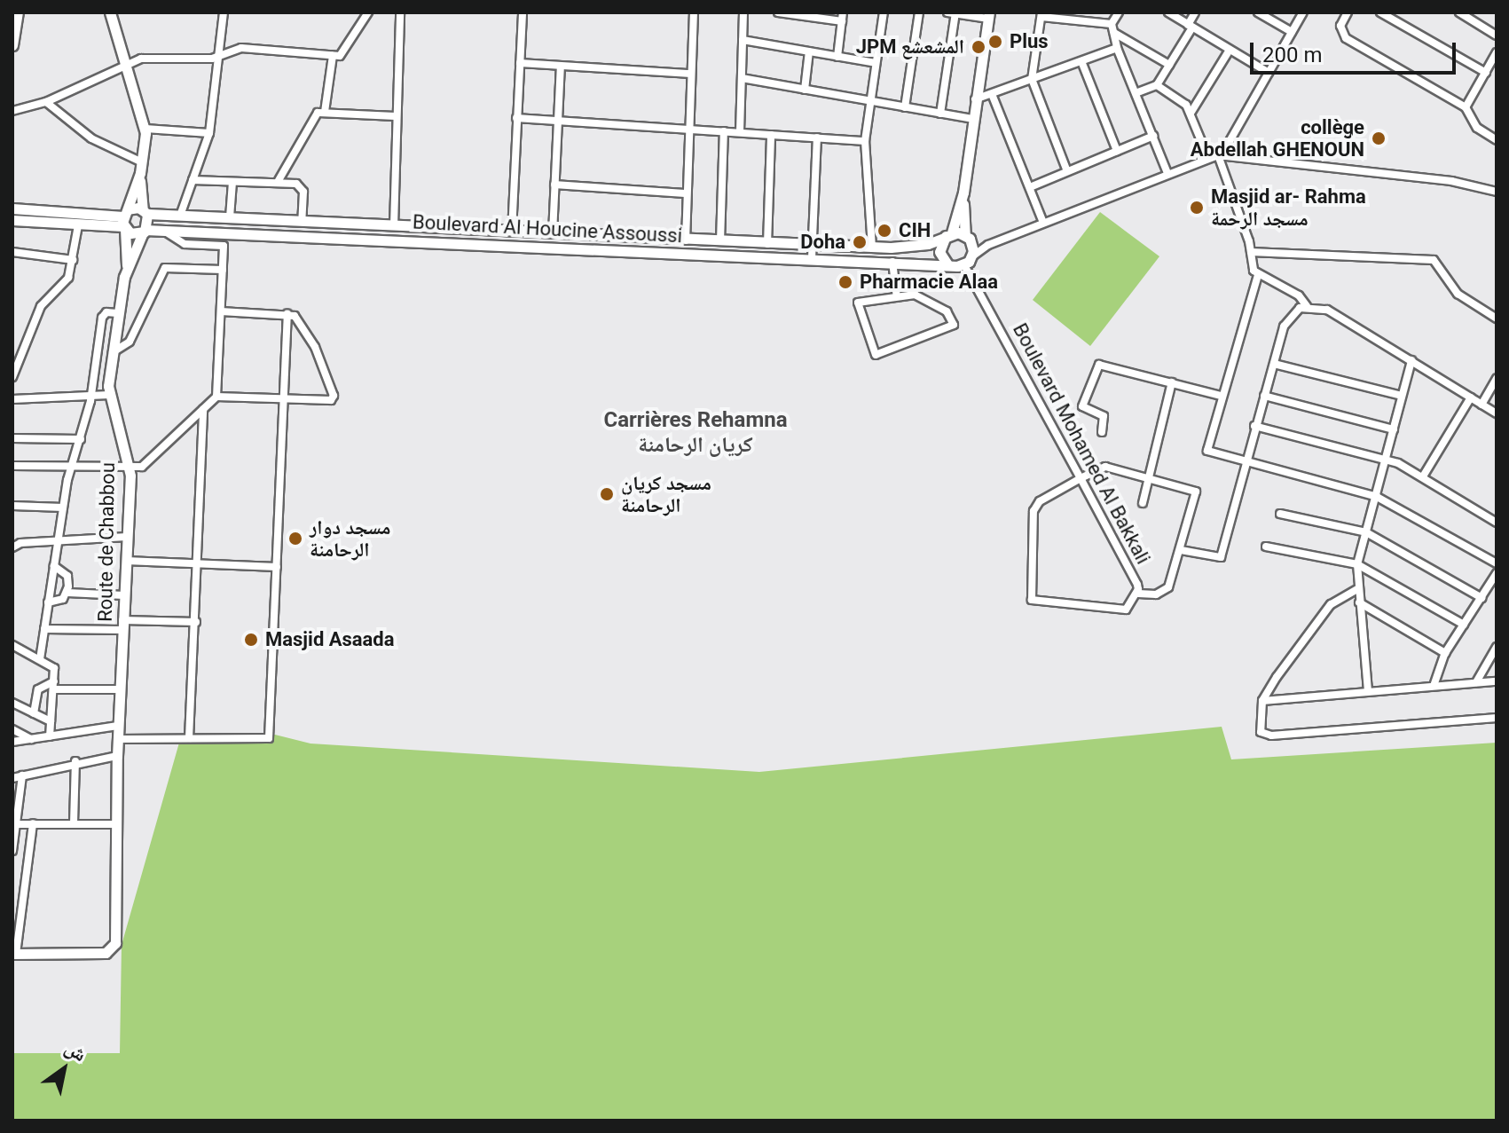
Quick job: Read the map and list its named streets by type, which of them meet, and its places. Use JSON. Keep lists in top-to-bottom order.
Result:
{
  "streets": {
    "street": ["Boulevard Al Houcine Assoussi", "Boulevard Mohamed Al Bakkali", "Route de Chabbou"]
  },
  "crossings": [
    ["Boulevard Al Houcine Assoussi", "Boulevard Mohamed Al Bakkali"],
    ["Boulevard Al Houcine Assoussi", "Route de Chabbou"]
  ],
  "districts": ["Carrières Rehamna كريان الرحامنة"],
  "places": [
    "Plus",
    "JPM المشعشع",
    "collège Abdellah GHENOUN",
    "Masjid ar- Rahma مسجد الرحمة",
    "CIH",
    "Doha",
    "Pharmacie Alaa",
    "مسجد كريان الرحامنة",
    "مسجد دوار الرحامنة",
    "Masjid Asaada"
  ],
  "scale_bar": "200 m",
  "north": "top right"
}
